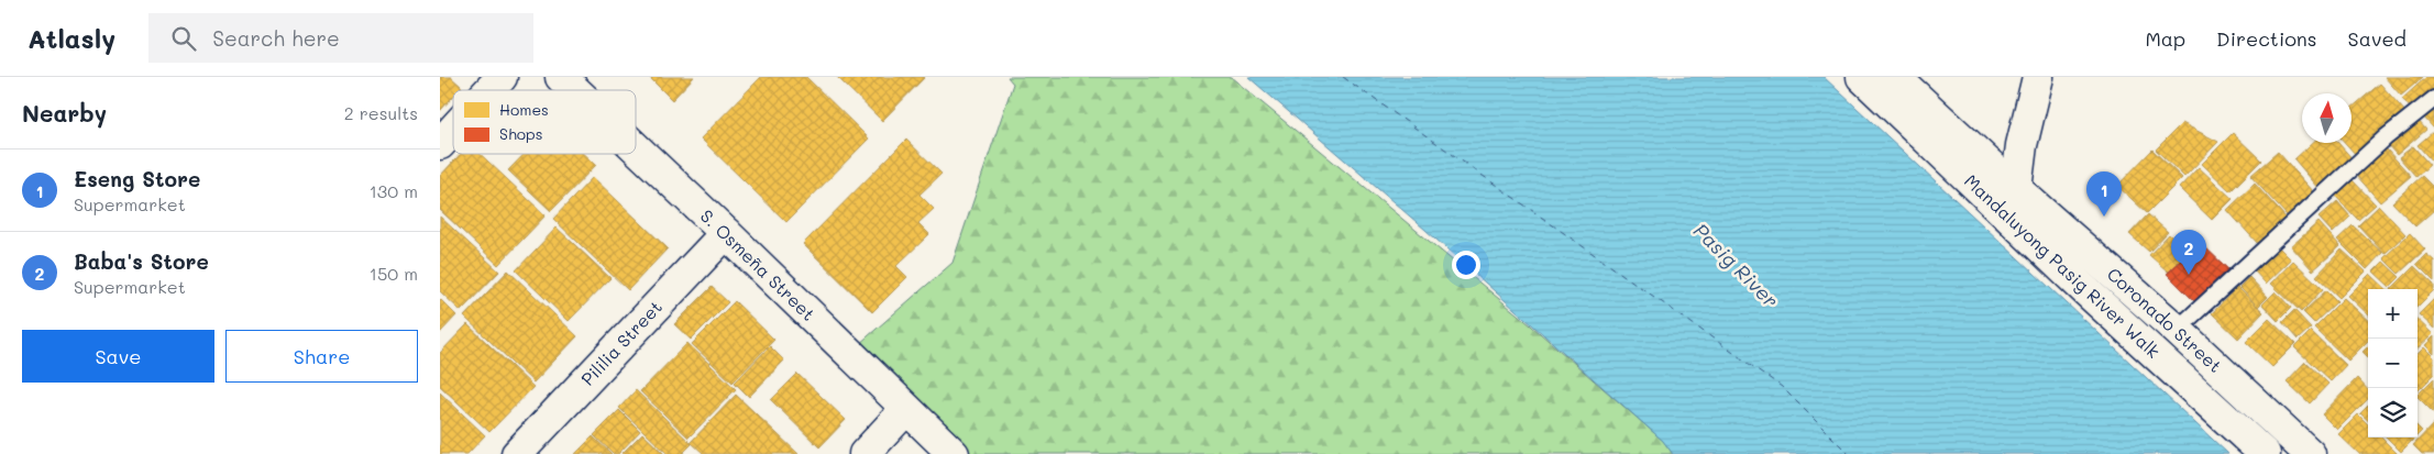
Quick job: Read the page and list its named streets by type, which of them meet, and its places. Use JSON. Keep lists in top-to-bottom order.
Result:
{
  "streets": {
    "street": [
      "S. Osmeña Street",
      "Mandaluyong Pasig River Walk",
      "Coronado Street",
      "Pililia Street"
    ]
  },
  "crossings": [
    ["S. Osmeña Street", "Pililia Street"]
  ],
  "water": ["Pasig River"],
  "legend": ["Homes", "Shops"],
  "north": "top",
  "page": {
    "header": "Atlasly",
    "search": "Search here",
    "nav": ["Map", "Directions", "Saved"],
    "heading": ["Nearby", "2 results"],
    "list": [
      {
        "mark": "1",
        "name": "Eseng Store",
        "note": "Supermarket",
        "value": "130 m"
      },
      {
        "mark": "2",
        "name": "Baba's Store",
        "note": "Supermarket",
        "value": "150 m"
      }
    ],
    "pins": ["1", "2"],
    "map_buttons": ["+", "−"],
    "buttons": ["Save", "Share"]
  }
}
